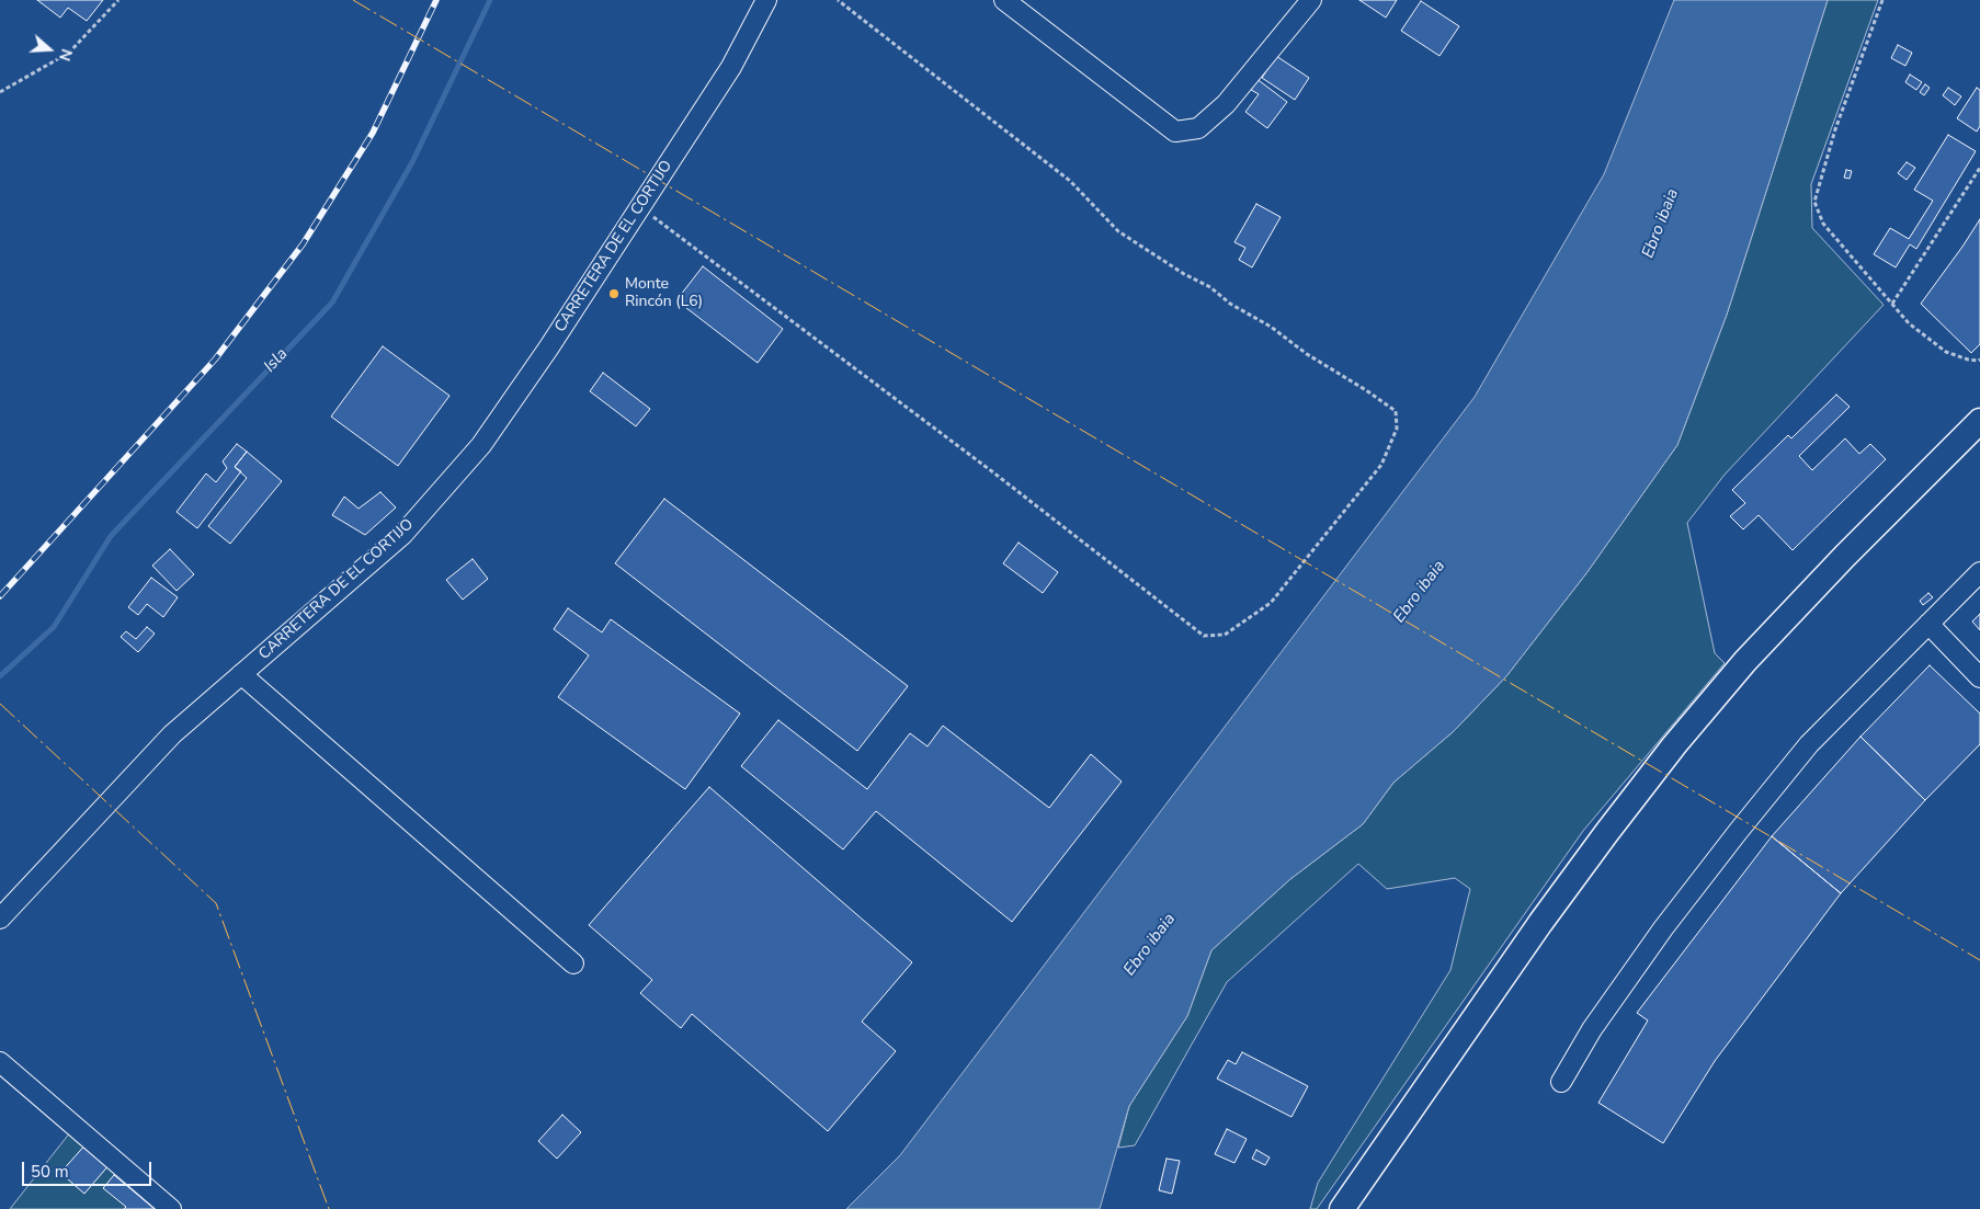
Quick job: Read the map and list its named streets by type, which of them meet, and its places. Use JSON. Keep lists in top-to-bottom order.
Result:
{
  "streets": {
    "street": ["CARRETERA DE EL CORTIJO"]
  },
  "water": ["Ebro ibaia", "Isla"],
  "places": ["Monte Rincón (L6)"],
  "scale_bar": "50 m",
  "north": "right"
}
